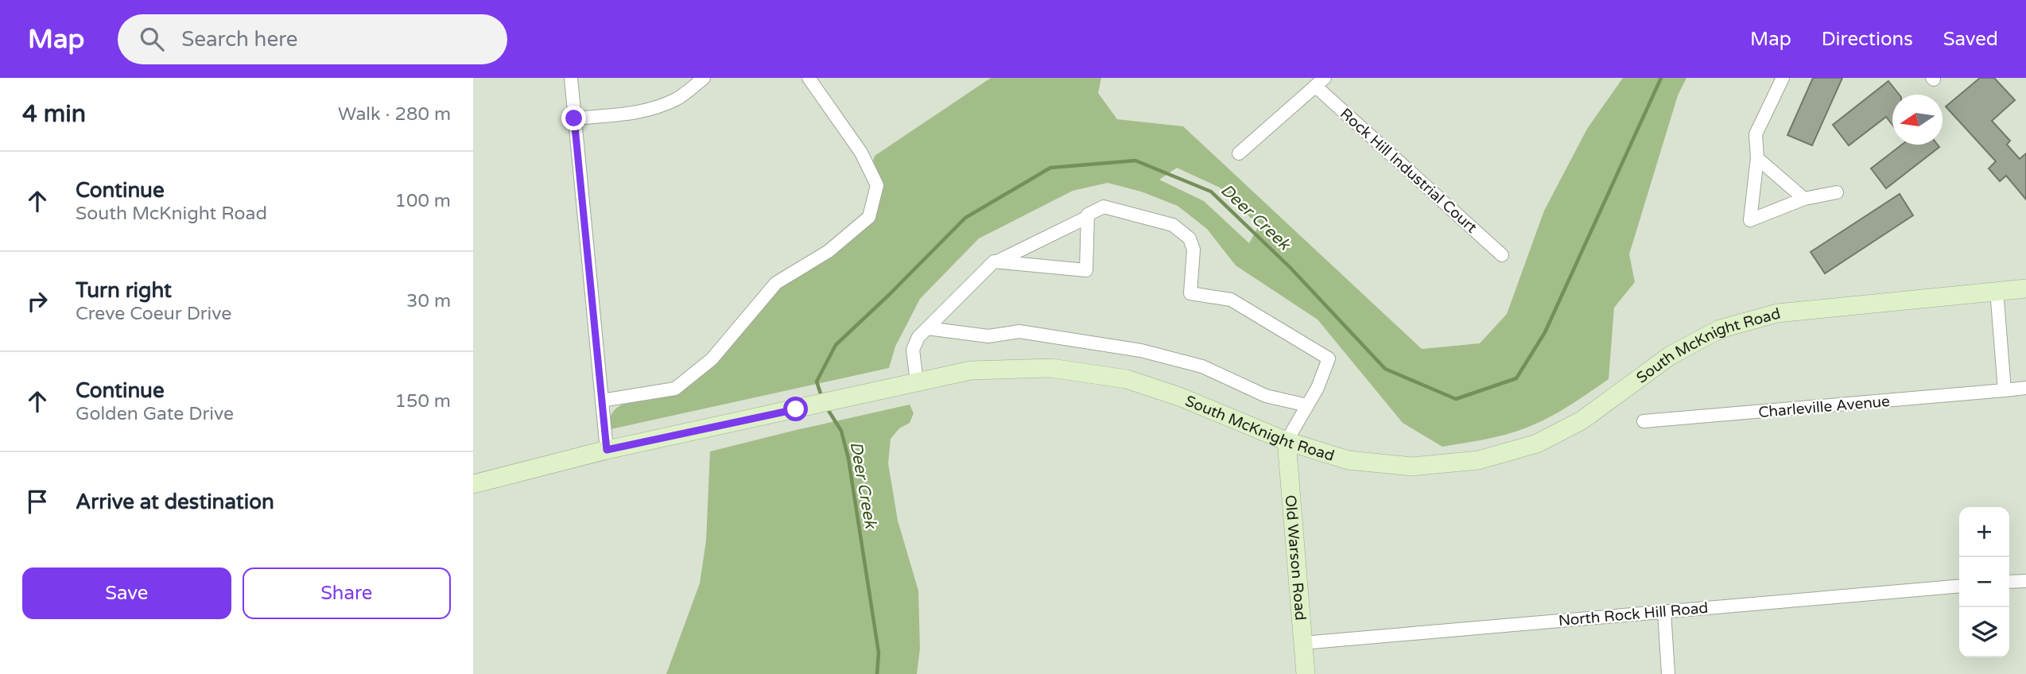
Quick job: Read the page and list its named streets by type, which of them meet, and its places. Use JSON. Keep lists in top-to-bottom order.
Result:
{
  "streets": {
    "main road": ["South McKnight Road", "Old Warson Road"],
    "street": ["Rock Hill Industrial Court", "Charleville Avenue", "North Rock Hill Road"]
  },
  "crossings": [
    ["South McKnight Road", "Old Warson Road"],
    ["Old Warson Road", "North Rock Hill Road"]
  ],
  "water": ["Deer Creek"],
  "north": "left",
  "page": {
    "header": "Map",
    "search": "Search here",
    "nav": ["Map", "Directions", "Saved"],
    "heading": ["4 min", "Walk · 280 m"],
    "list": [
      ["Continue", "South McKnight Road", "100 m"],
      ["Turn right", "Creve Coeur Drive", "30 m"],
      ["Continue", "Golden Gate Drive", "150 m"],
      "Arrive at destination"
    ],
    "map_buttons": ["+", "−"],
    "buttons": ["Save", "Share"]
  }
}
